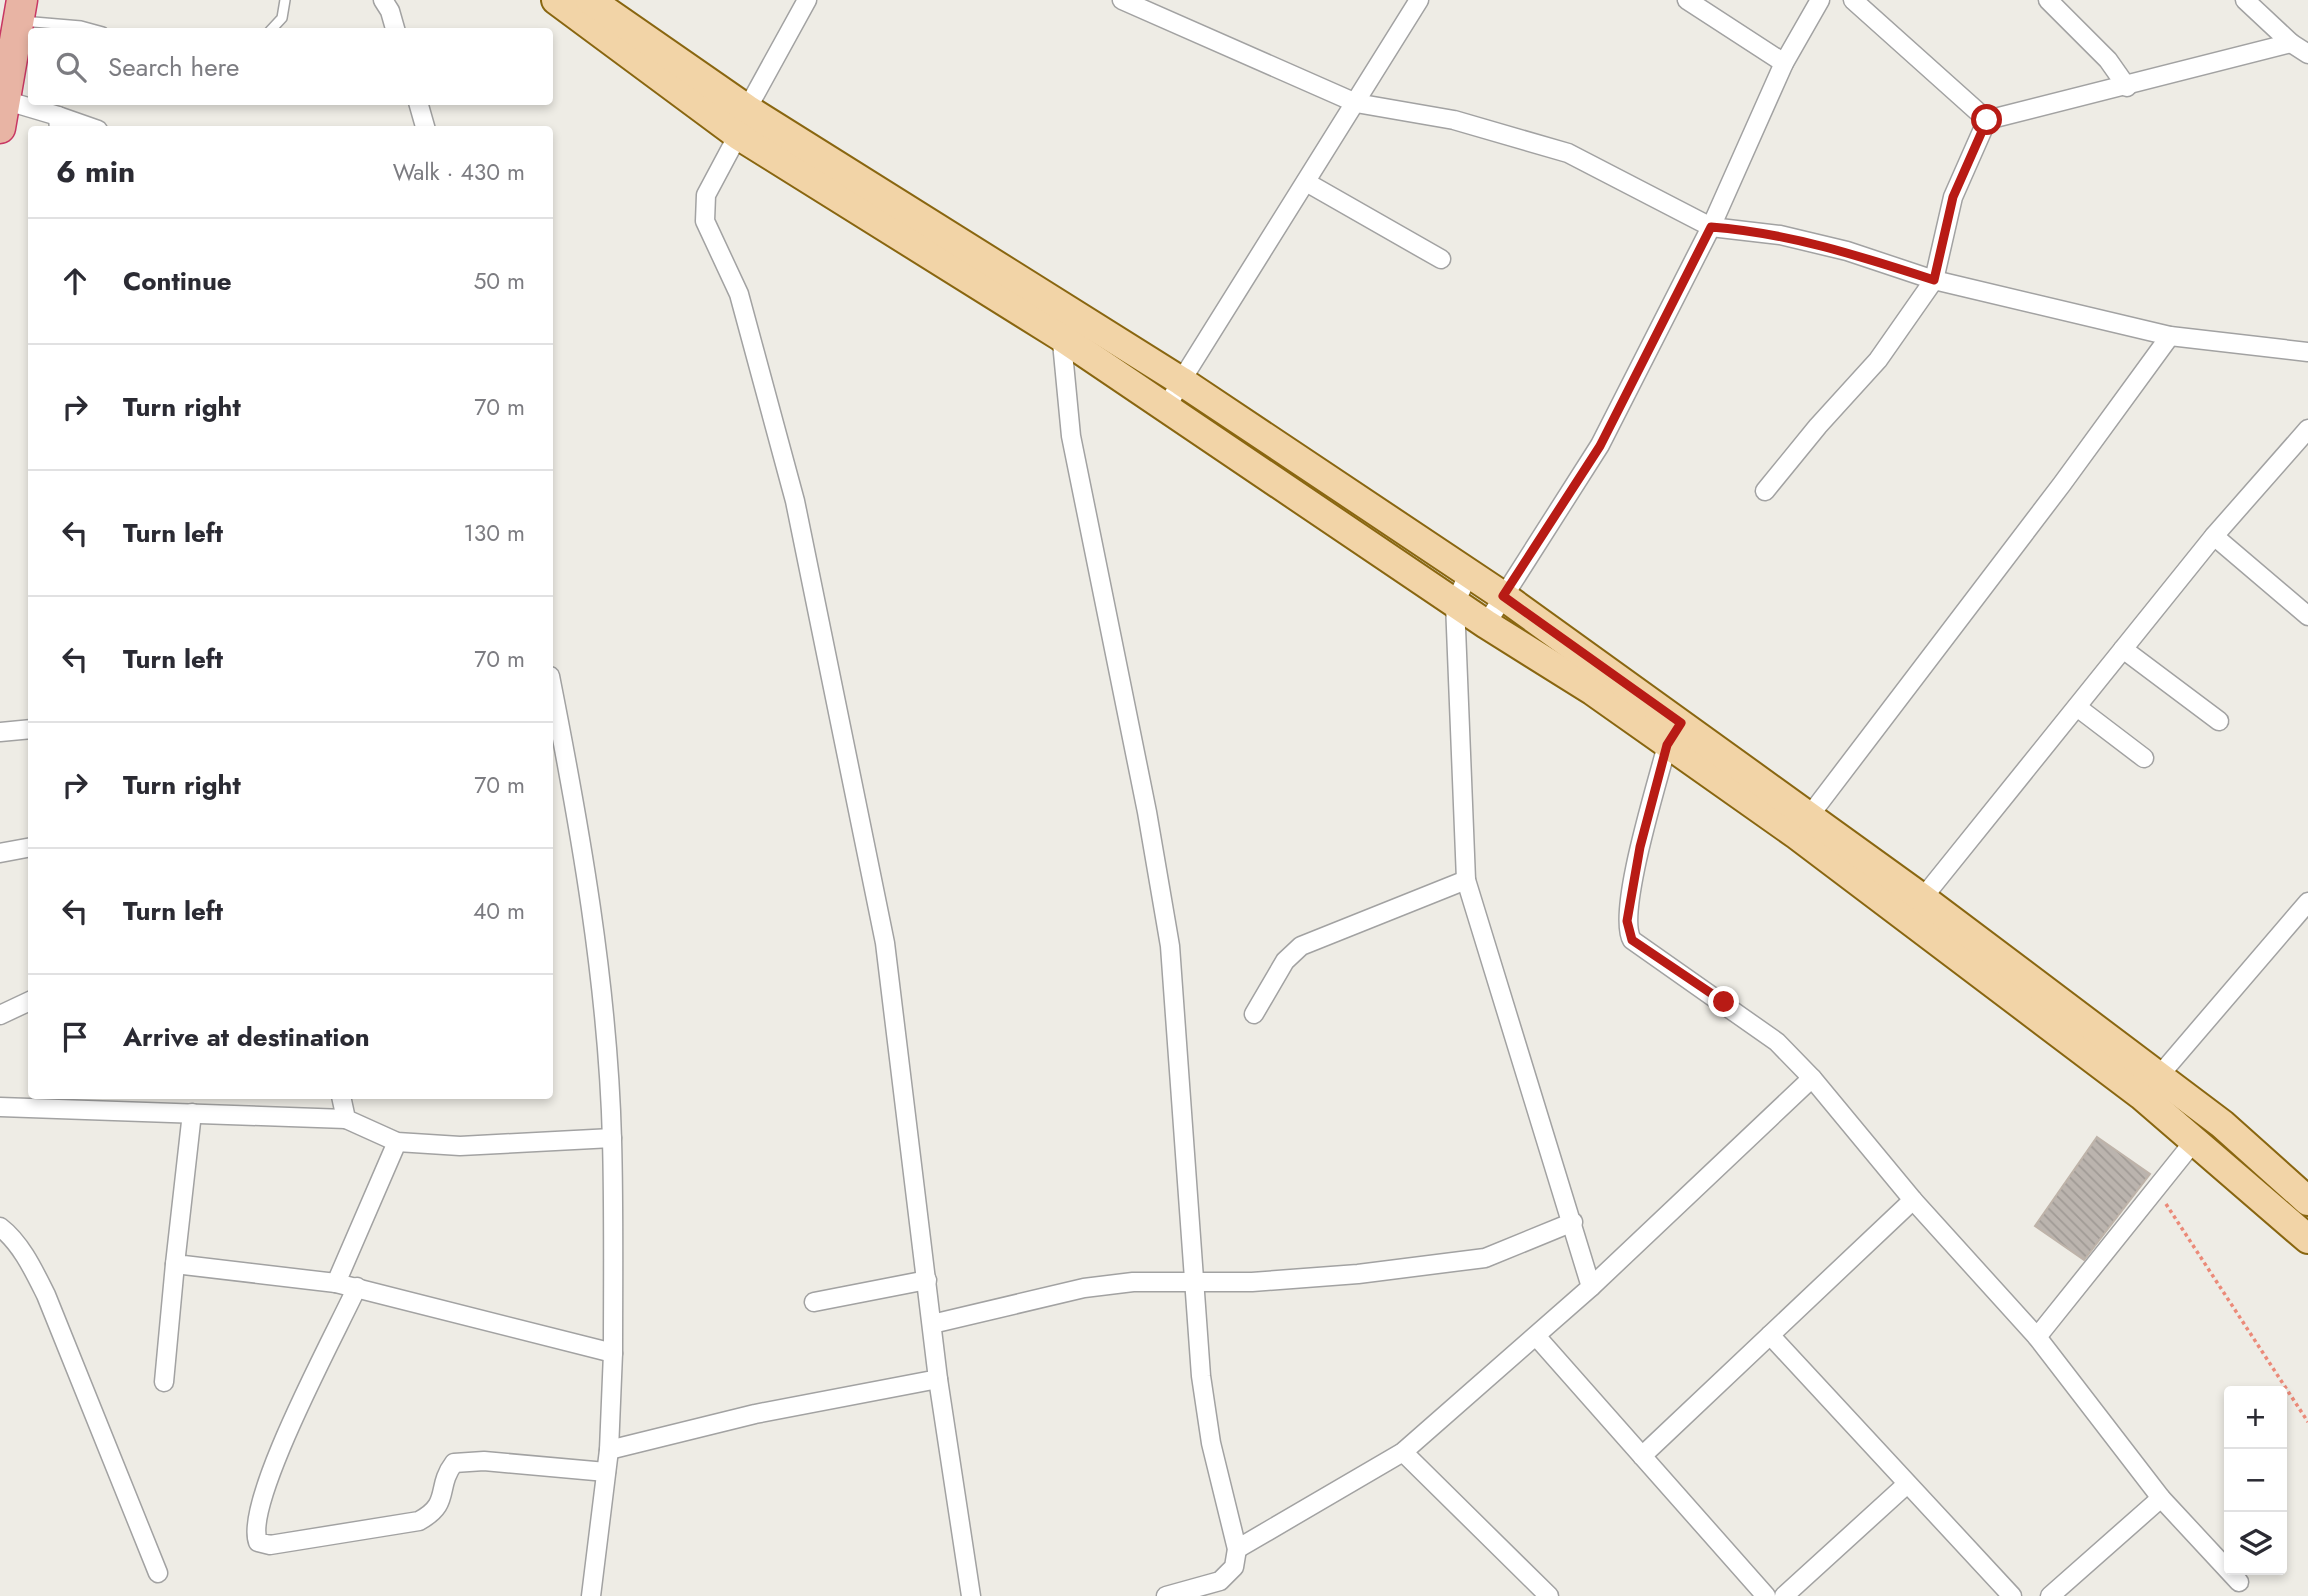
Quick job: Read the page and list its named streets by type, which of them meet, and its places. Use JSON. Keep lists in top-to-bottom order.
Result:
{
  "page": {
    "search": "Search here",
    "heading": ["6 min", "Walk · 430 m"],
    "list": [
      ["Continue", "50 m"],
      ["Turn right", "70 m"],
      ["Turn left", "130 m"],
      ["Turn left", "70 m"],
      ["Turn right", "70 m"],
      ["Turn left", "40 m"],
      "Arrive at destination"
    ],
    "map_buttons": ["+", "−"]
  }
}
